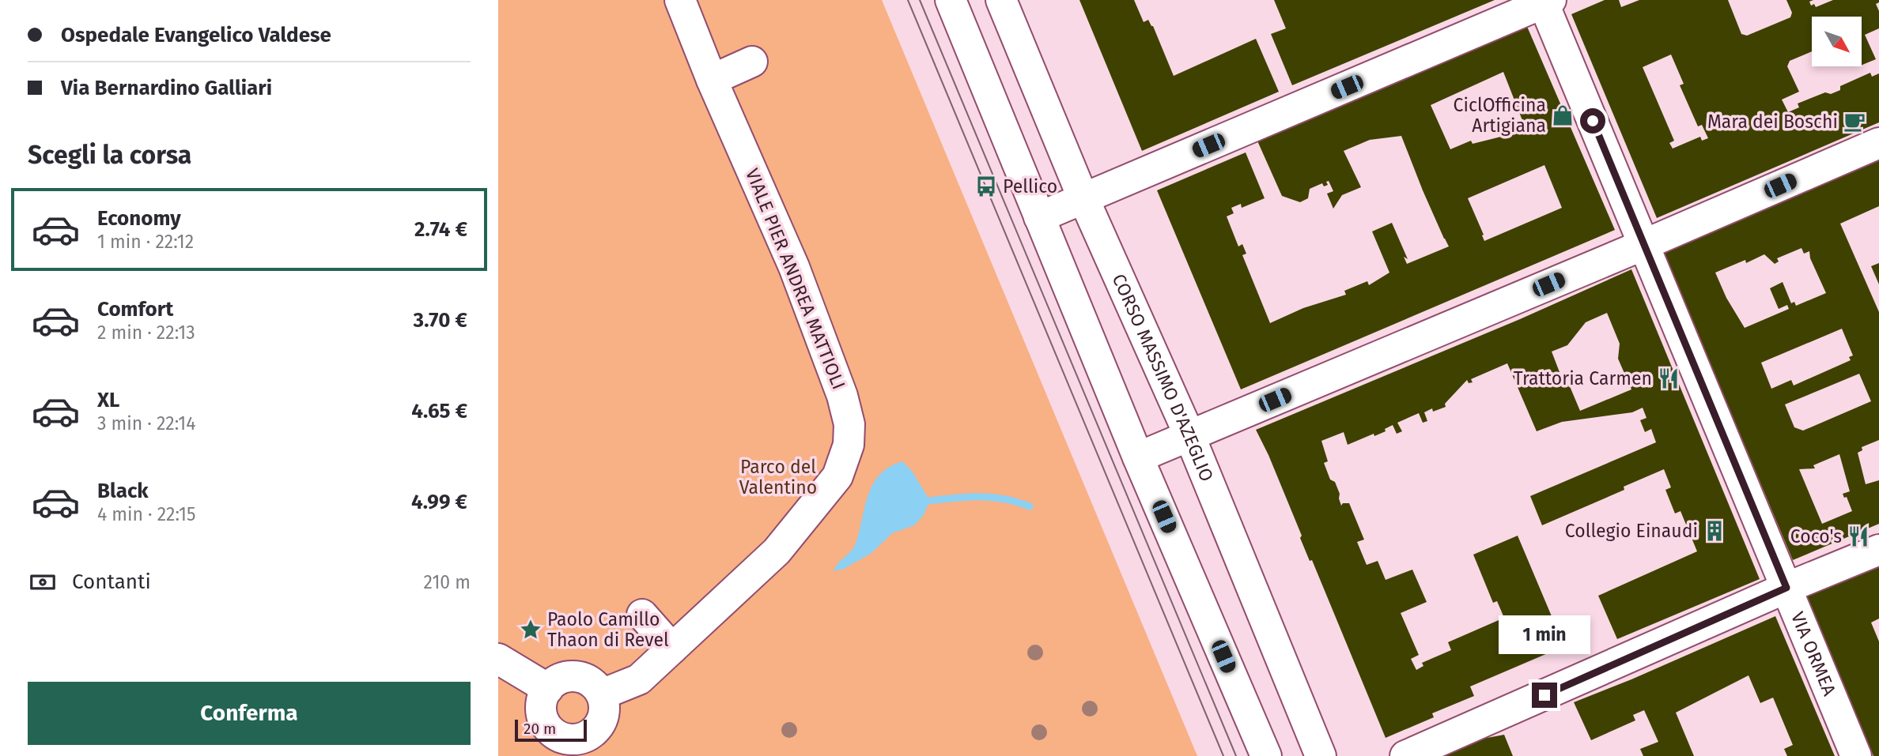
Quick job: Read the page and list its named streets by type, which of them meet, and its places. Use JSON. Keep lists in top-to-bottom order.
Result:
{
  "streets": {
    "street": ["VIALE PIER ANDREA MATTIOLI", "CORSO MASSIMO D'AZEGLIO", "VIA ORMEA"]
  },
  "parks": ["Parco del Valentino"],
  "places": {
    "shop": ["CiclOfficina Artigiana"],
    "cafe": ["Mara dei Boschi"],
    "bus stop": ["Pellico"],
    "restaurant": ["Trattoria Carmen", "Coco's"],
    "building": ["Collegio Einaudi"],
    "place": ["Paolo Camillo Thaon di Revel"]
  },
  "scale_bar": "20 m",
  "north": "bottom right",
  "page": {
    "banner": ["Ospedale Evangelico Valdese", "Via Bernardino Galliari"],
    "heading": "Scegli la corsa",
    "list": [
      {
        "name": "Economy",
        "note": "1 min · 22:12",
        "value": "2.74 €"
      },
      {
        "name": "Comfort",
        "note": "2 min · 22:13",
        "value": "3.70 €"
      },
      {
        "name": "XL",
        "note": "3 min · 22:14",
        "value": "4.65 €"
      },
      {
        "name": "Black",
        "note": "4 min · 22:15",
        "value": "4.99 €"
      }
    ],
    "pay": ["Contanti", "210 m"],
    "bubble": "1 min",
    "buttons": "Conferma",
    "scale": "20 m"
  }
}
